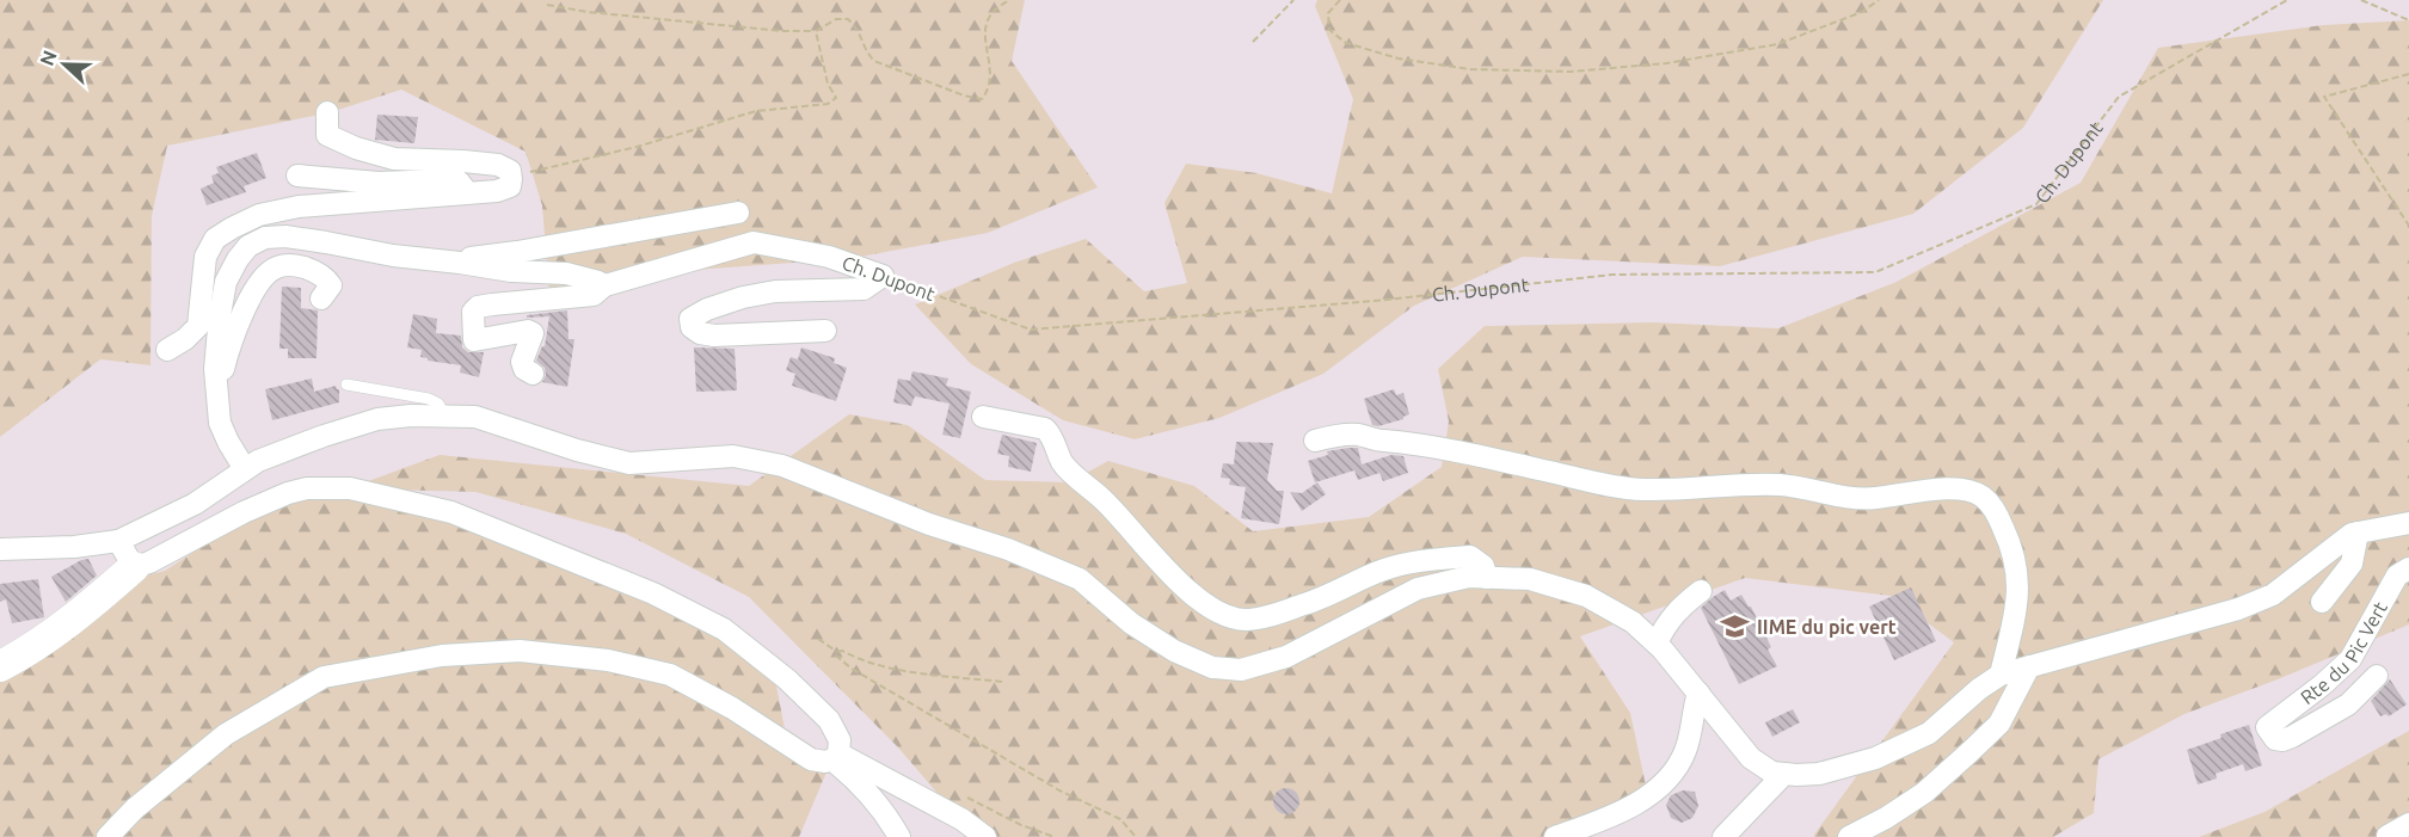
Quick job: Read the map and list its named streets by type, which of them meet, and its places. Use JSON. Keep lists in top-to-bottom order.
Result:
{
  "streets": {
    "street": ["Ch. Dupont", "Rte du Pic Vert"]
  },
  "places": {
    "school or university": ["IIME du pic vert"]
  },
  "north": "left"
}
